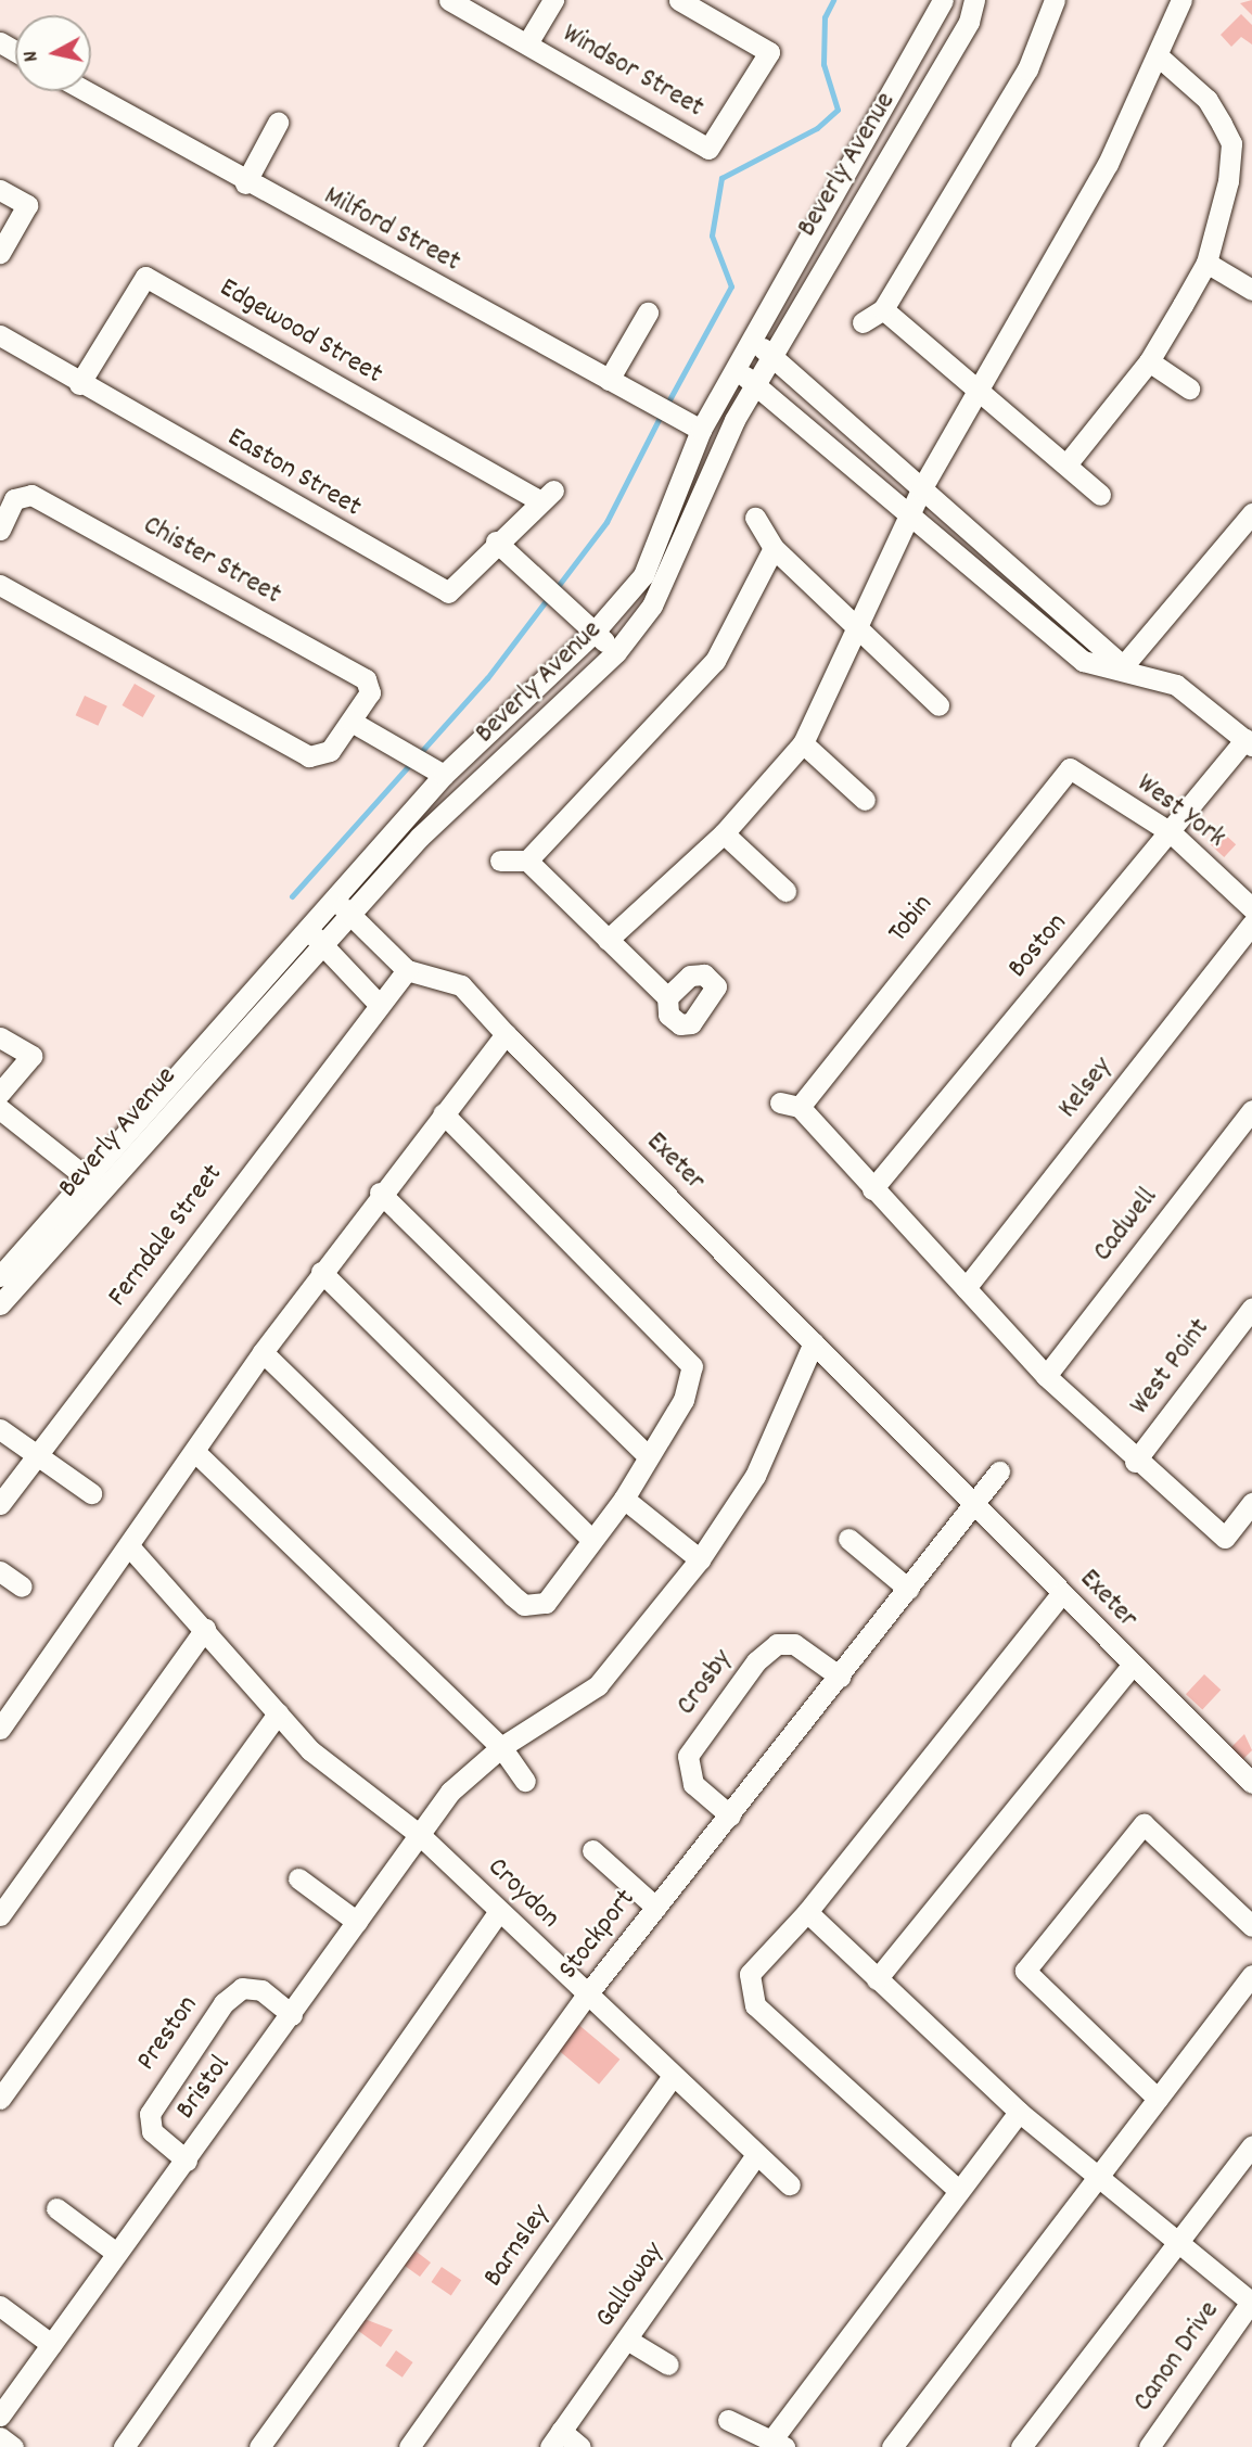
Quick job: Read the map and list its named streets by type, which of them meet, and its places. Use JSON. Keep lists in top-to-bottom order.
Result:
{
  "streets": {
    "street": [
      "Windsor Street",
      "Beverly Avenue",
      "Milford Street",
      "Edgewood Street",
      "Easton Street",
      "Chister Street",
      "West York",
      "Tobin",
      "Boston",
      "Kelsey",
      "Exeter",
      "Cadwell",
      "Ferndale Street",
      "West Point",
      "Crosby",
      "Croydon",
      "Stockport",
      "Preston",
      "Bristol",
      "Barnsley",
      "Galloway",
      "Canon Drive"
    ]
  },
  "crossings": [
    ["Beverly Avenue", "Milford Street"],
    ["Edgewood Street", "Easton Street"],
    ["West York", "Tobin"],
    ["West York", "Boston"],
    ["Tobin", "Boston"],
    ["Exeter", "Ferndale Street"],
    ["Exeter", "Stockport"],
    ["Exeter", "Bristol"],
    ["Crosby", "Stockport"],
    ["Croydon", "Stockport"],
    ["Croydon", "Bristol"],
    ["Croydon", "Barnsley"],
    ["Croydon", "Galloway"],
    ["Preston", "Bristol"]
  ],
  "north": "left"
}
